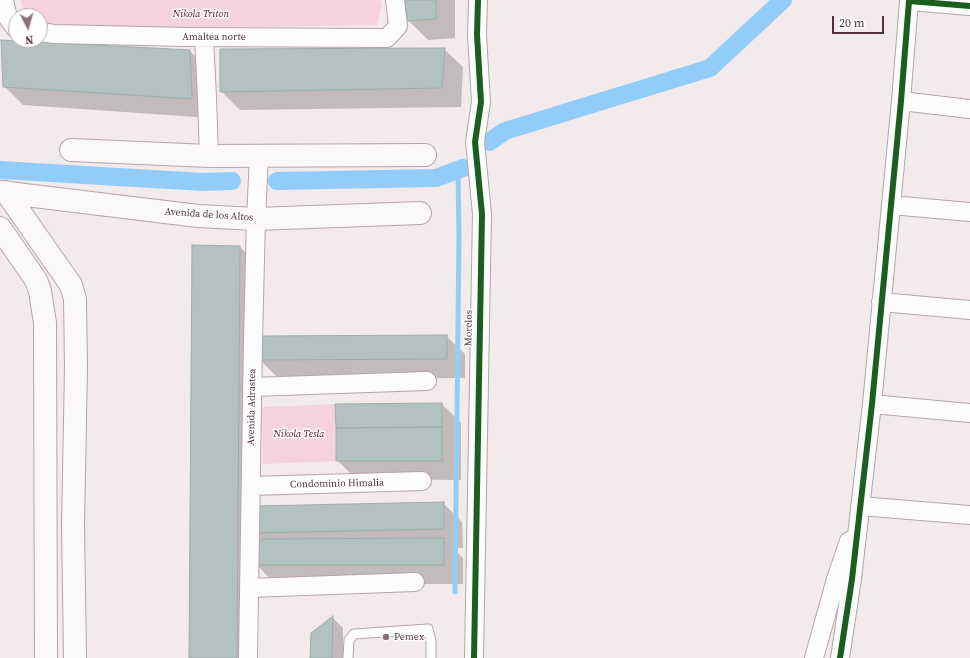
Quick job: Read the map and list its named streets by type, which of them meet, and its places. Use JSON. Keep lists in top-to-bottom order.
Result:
{
  "streets": {
    "street": [
      "Amaltea norte",
      "Avenida de los Altos",
      "Morelos",
      "Avenida Adrastea",
      "Condominio Himalia"
    ]
  },
  "crossings": [
    ["Avenida de los Altos", "Avenida Adrastea"],
    ["Avenida Adrastea", "Condominio Himalia"]
  ],
  "parks": ["Nikola Triton", "Nikola Tesla"],
  "places": ["Pemex"],
  "scale_bar": "20 m",
  "north": "bottom"
}
